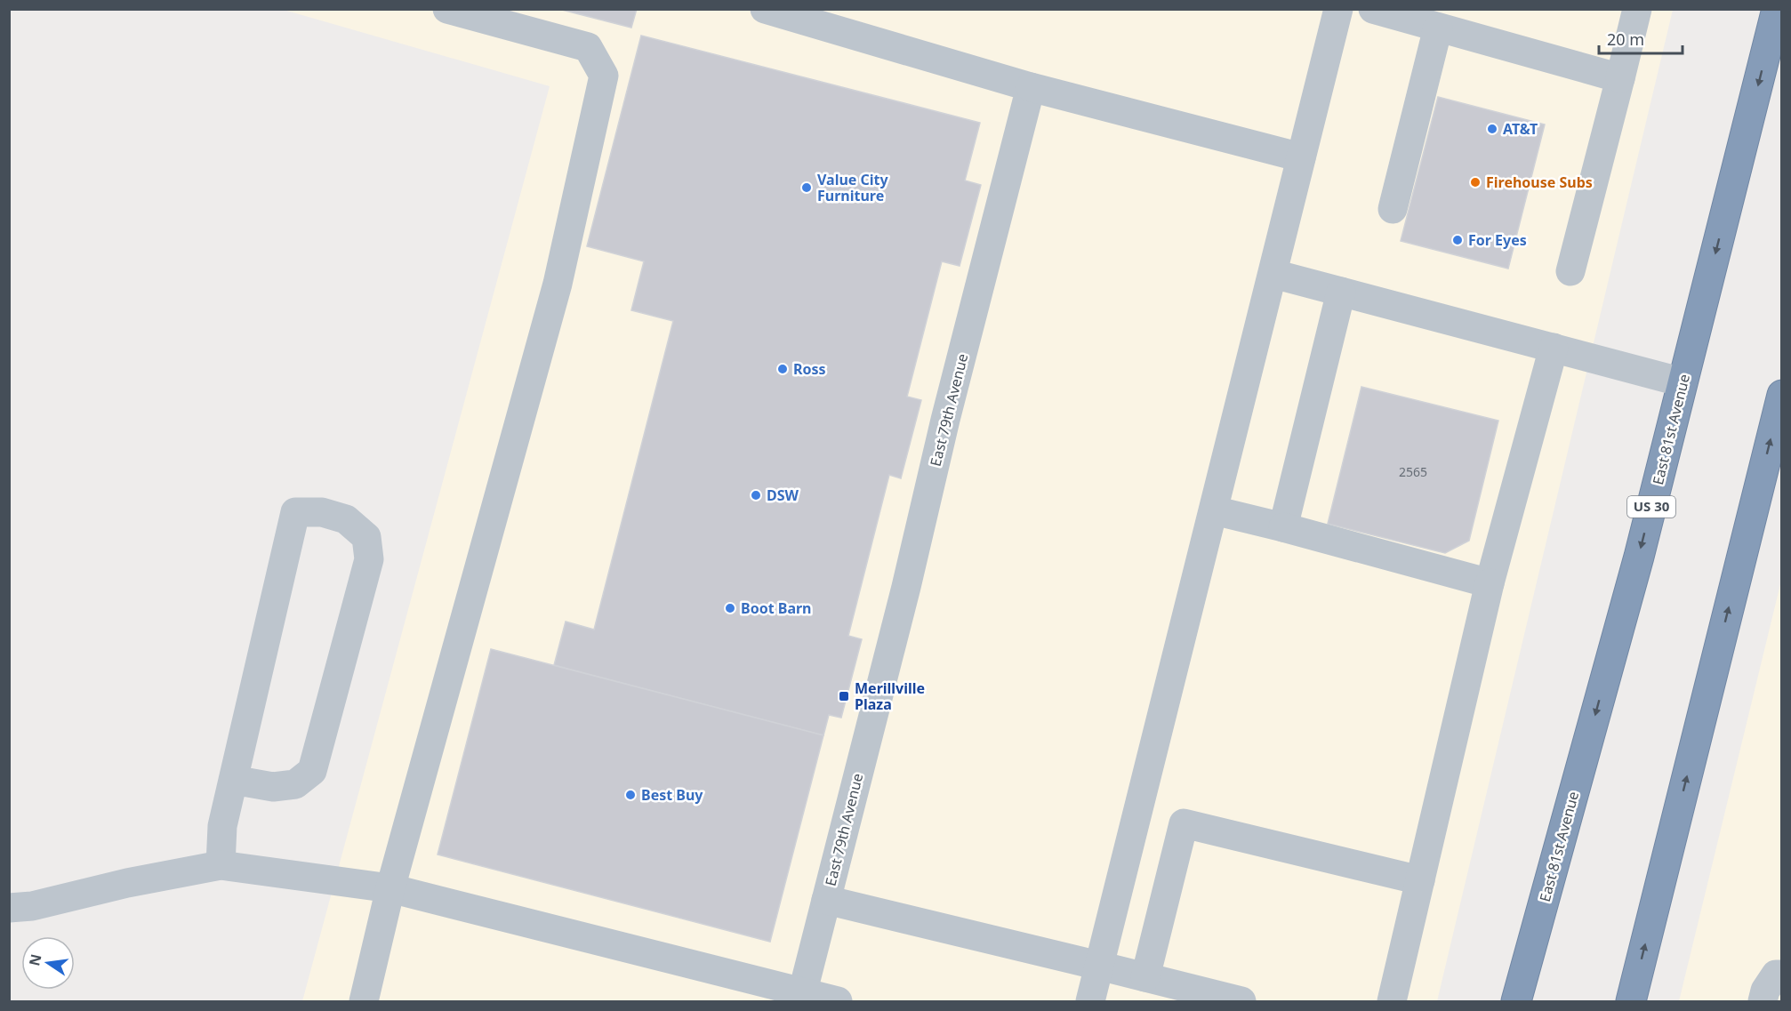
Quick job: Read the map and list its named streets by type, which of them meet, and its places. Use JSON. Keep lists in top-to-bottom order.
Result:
{
  "streets": {
    "highway": ["East 81st Avenue", "US 30"],
    "street": ["East 79th Avenue"]
  },
  "places": {
    "other": [
      "AT&T",
      "Firehouse Subs",
      "Value City Furniture",
      "For Eyes",
      "Ross",
      "DSW",
      "Boot Barn",
      "Best Buy"
    ],
    "transit": ["Merillville Plaza"]
  },
  "house_numbers": ["2565"],
  "scale_bar": "20 m",
  "north": "left"
}
